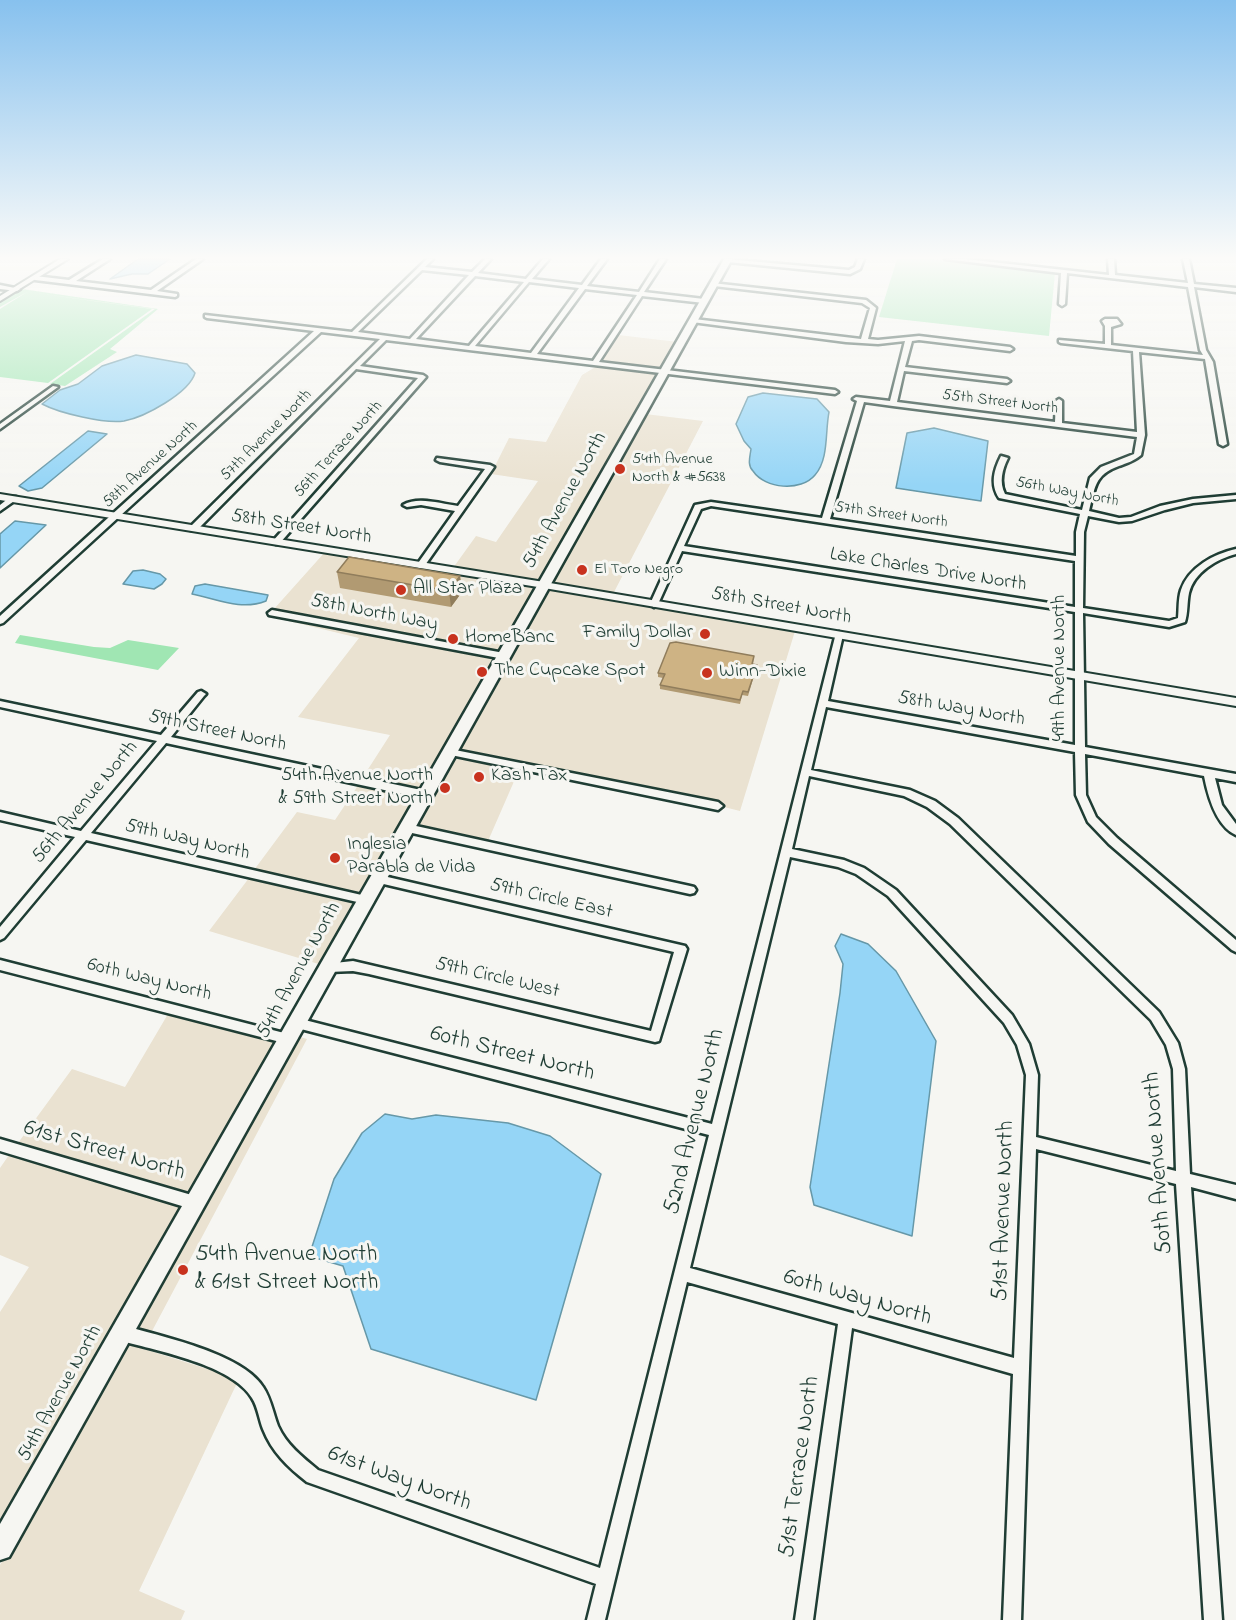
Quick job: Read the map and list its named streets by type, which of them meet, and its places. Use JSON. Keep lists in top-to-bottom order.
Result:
{
  "streets": {
    "main road": ["54th Avenue North"],
    "street": [
      "55th Street North",
      "57th Avenue North",
      "56th Terrace North",
      "58th Avenue North",
      "56th Way North",
      "57th Street North",
      "58th Street North",
      "Lake Charles Drive North",
      "58th North Way",
      "49th Avenue North",
      "58th Way North",
      "59th Street North",
      "56th Avenue North",
      "59th Way North",
      "59th Circle East",
      "59th Circle West",
      "60th Way North",
      "60th Street North",
      "52nd Avenue North",
      "61st Street North",
      "50th Avenue North",
      "51st Avenue North",
      "51st Terrace North",
      "61st Way North"
    ]
  },
  "crossings": [
    ["55th Street North", "57th Street North"],
    ["55th Street North", "49th Avenue North"],
    ["57th Avenue North", "56th Terrace North"],
    ["57th Avenue North", "58th Street North"],
    ["56th Terrace North", "58th Street North"],
    ["58th Avenue North", "58th Street North"],
    ["56th Way North", "49th Avenue North"],
    ["54th Avenue North", "58th Street North"],
    ["54th Avenue North", "58th North Way"],
    ["54th Avenue North", "59th Street North"],
    ["54th Avenue North", "59th Way North"],
    ["54th Avenue North", "59th Circle East"],
    ["54th Avenue North", "59th Circle West"],
    ["54th Avenue North", "60th Way North"],
    ["54th Avenue North", "60th Street North"],
    ["54th Avenue North", "61st Street North"],
    ["54th Avenue North", "61st Way North"],
    ["57th Street North", "Lake Charles Drive North"],
    ["57th Street North", "49th Avenue North"],
    ["58th Street North", "49th Avenue North"],
    ["58th Street North", "52nd Avenue North"],
    ["Lake Charles Drive North", "49th Avenue North"],
    ["49th Avenue North", "58th Way North"],
    ["58th Way North", "52nd Avenue North"],
    ["59th Street North", "56th Avenue North"],
    ["56th Avenue North", "59th Way North"],
    ["59th Circle East", "59th Circle West"],
    ["60th Way North", "60th Street North"],
    ["60th Way North", "52nd Avenue North"],
    ["60th Way North", "51st Avenue North"],
    ["60th Way North", "51st Terrace North"],
    ["60th Street North", "52nd Avenue North"],
    ["52nd Avenue North", "50th Avenue North"],
    ["52nd Avenue North", "51st Avenue North"],
    ["52nd Avenue North", "61st Way North"]
  ],
  "places": [
    "54th Avenue North & #5638",
    "El Toro Negro",
    "All Star Plaza",
    "Family Dollar",
    "HomeBanc",
    "The Cupcake Spot",
    "Winn-Dixie",
    "Kash Tax",
    "54th Avenue North & 59th Street North",
    "Inglesia Parabla de Vida",
    "54th Avenue North & 61st Street North"
  ]
}
